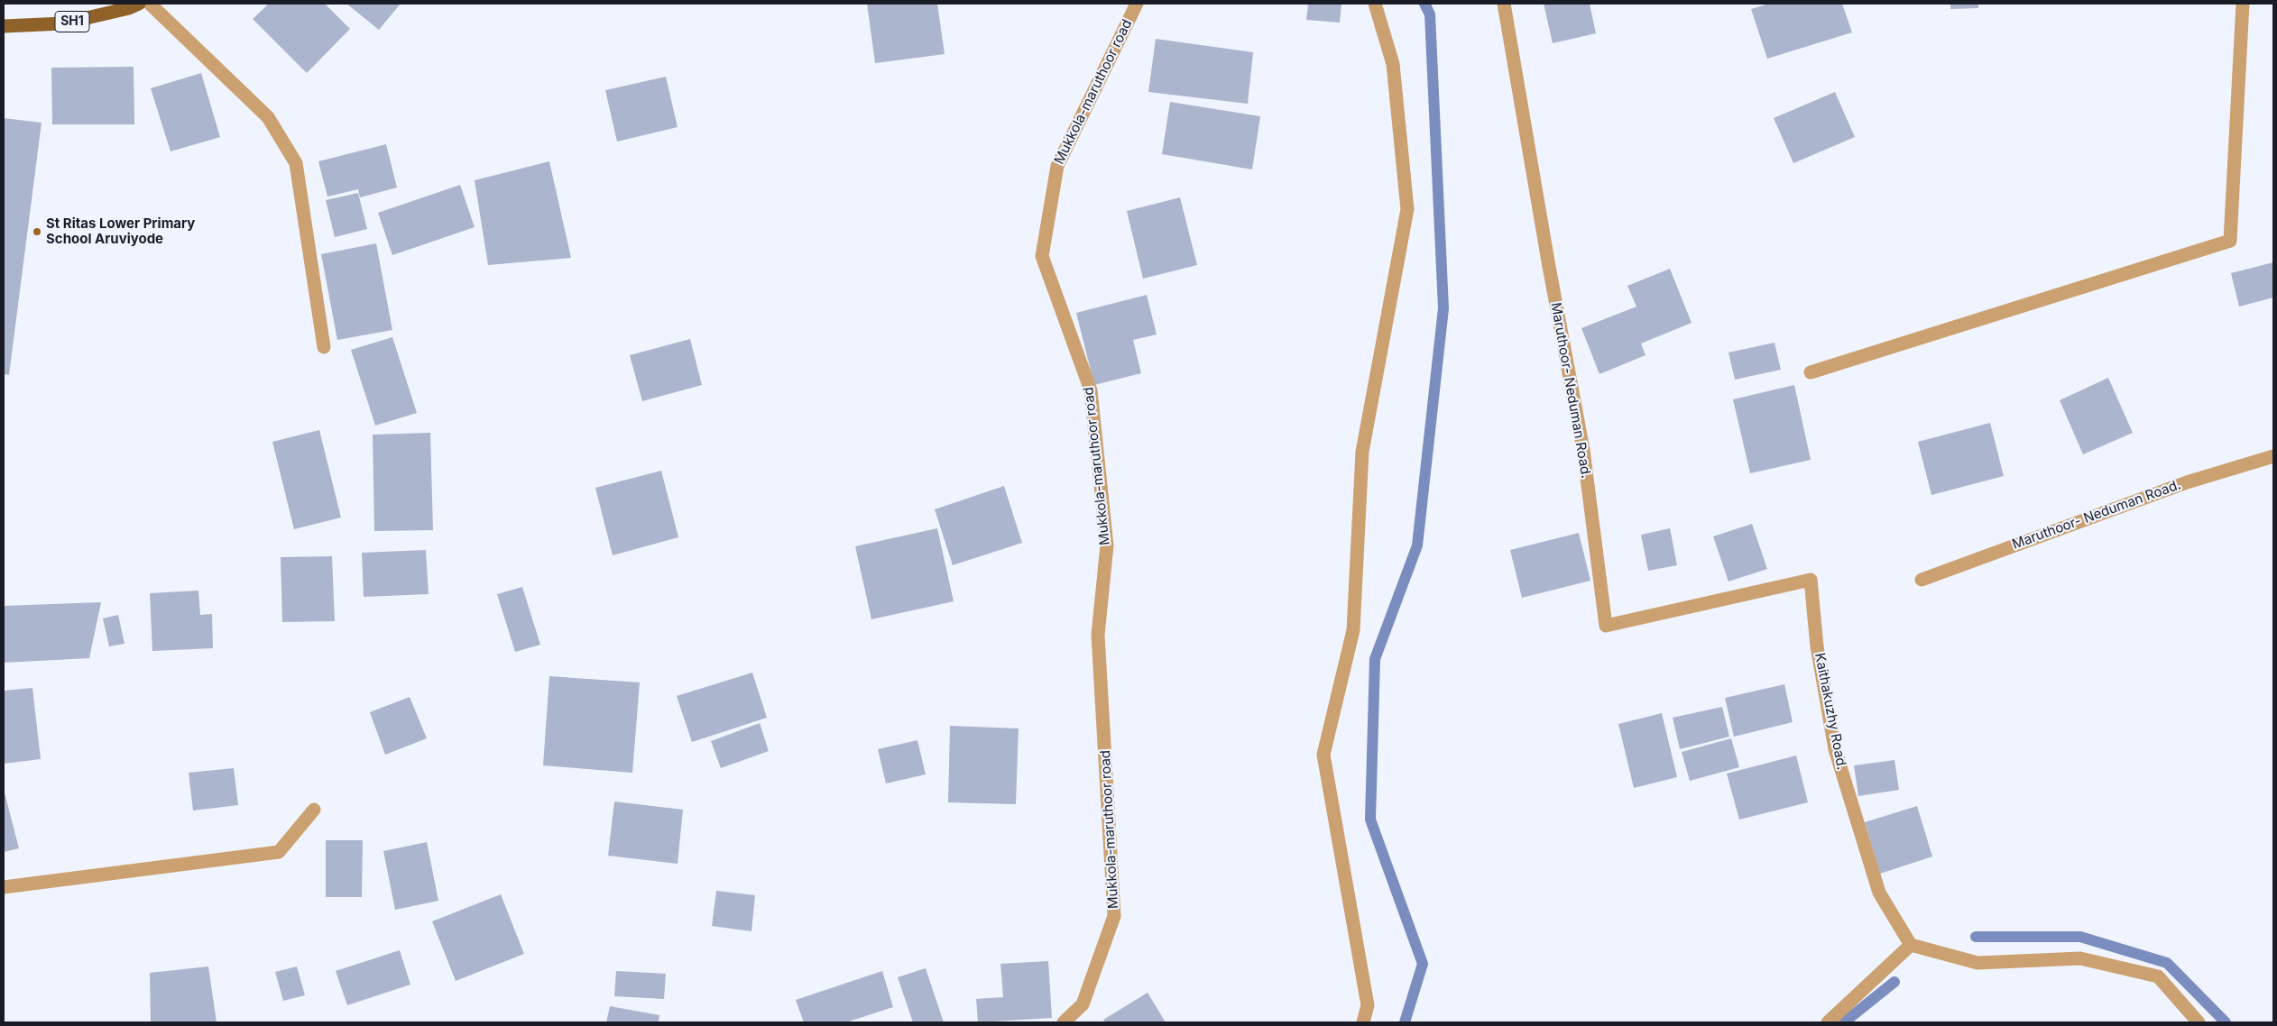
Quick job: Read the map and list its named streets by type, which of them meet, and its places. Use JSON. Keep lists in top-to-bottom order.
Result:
{
  "streets": {
    "main road": ["SH1"],
    "street": ["Mukkola-maruthoor road", "Maruthoor- Neduman Road.", "Kaithakuzhy Road."]
  },
  "crossings": [
    ["Maruthoor- Neduman Road.", "Kaithakuzhy Road."]
  ],
  "places": ["St Ritas Lower Primary School Aruviyode"]
}
